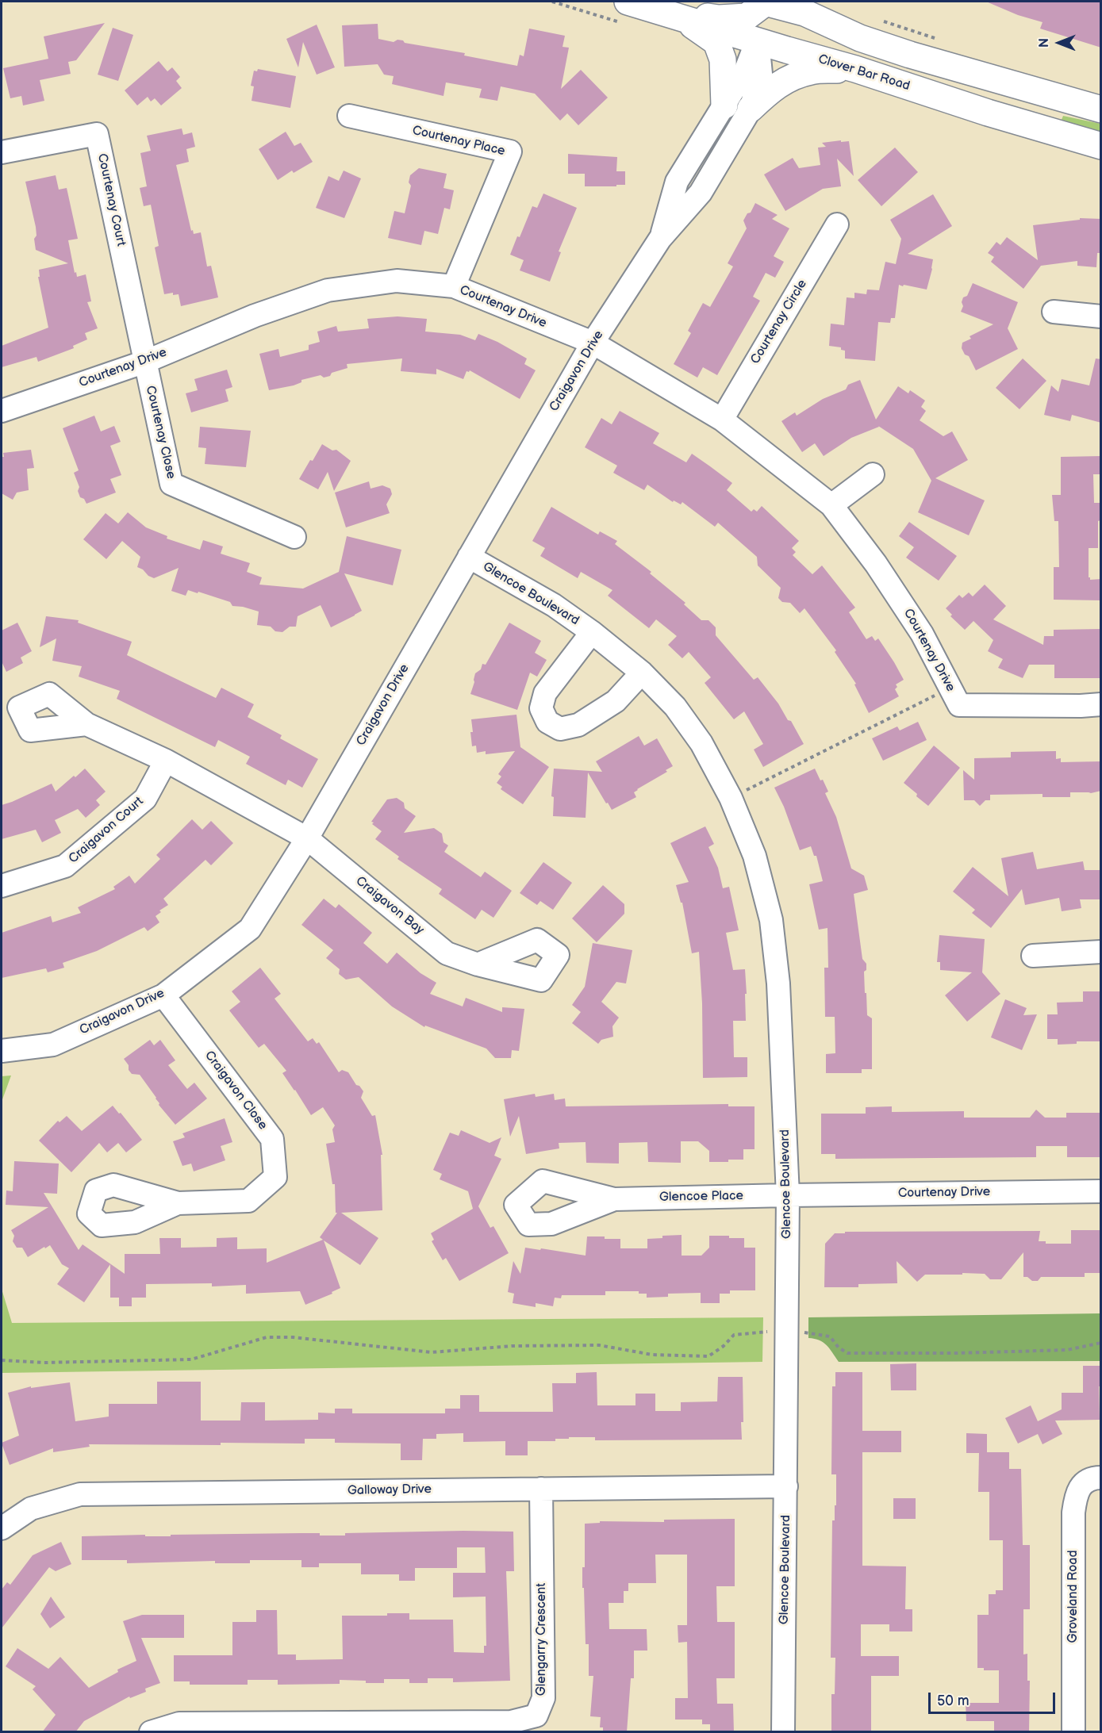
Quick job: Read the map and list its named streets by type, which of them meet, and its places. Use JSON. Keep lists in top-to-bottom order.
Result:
{
  "streets": {
    "main road": ["Clover Bar Road"],
    "street": [
      "Courtenay Place",
      "Courtenay Court",
      "Courtenay Drive",
      "Courtenay Circle",
      "Craigavon Drive",
      "Courtenay Close",
      "Glencoe Boulevard",
      "Craigavon Court",
      "Craigavon Bay",
      "Craigavon Close",
      "Glencoe Place",
      "Galloway Drive",
      "Groveland Road",
      "Glengarry Crescent"
    ]
  },
  "crossings": [
    ["Clover Bar Road", "Craigavon Drive"],
    ["Courtenay Place", "Courtenay Drive"],
    ["Courtenay Court", "Courtenay Drive"],
    ["Courtenay Court", "Courtenay Close"],
    ["Courtenay Drive", "Courtenay Circle"],
    ["Courtenay Drive", "Craigavon Drive"],
    ["Courtenay Drive", "Courtenay Close"],
    ["Courtenay Drive", "Glencoe Boulevard"],
    ["Courtenay Drive", "Glencoe Place"],
    ["Craigavon Drive", "Glencoe Boulevard"],
    ["Craigavon Drive", "Craigavon Bay"],
    ["Craigavon Drive", "Craigavon Close"],
    ["Glencoe Boulevard", "Glencoe Place"],
    ["Glencoe Boulevard", "Galloway Drive"],
    ["Galloway Drive", "Glengarry Crescent"]
  ],
  "scale_bar": "50 m",
  "north": "left"
}
